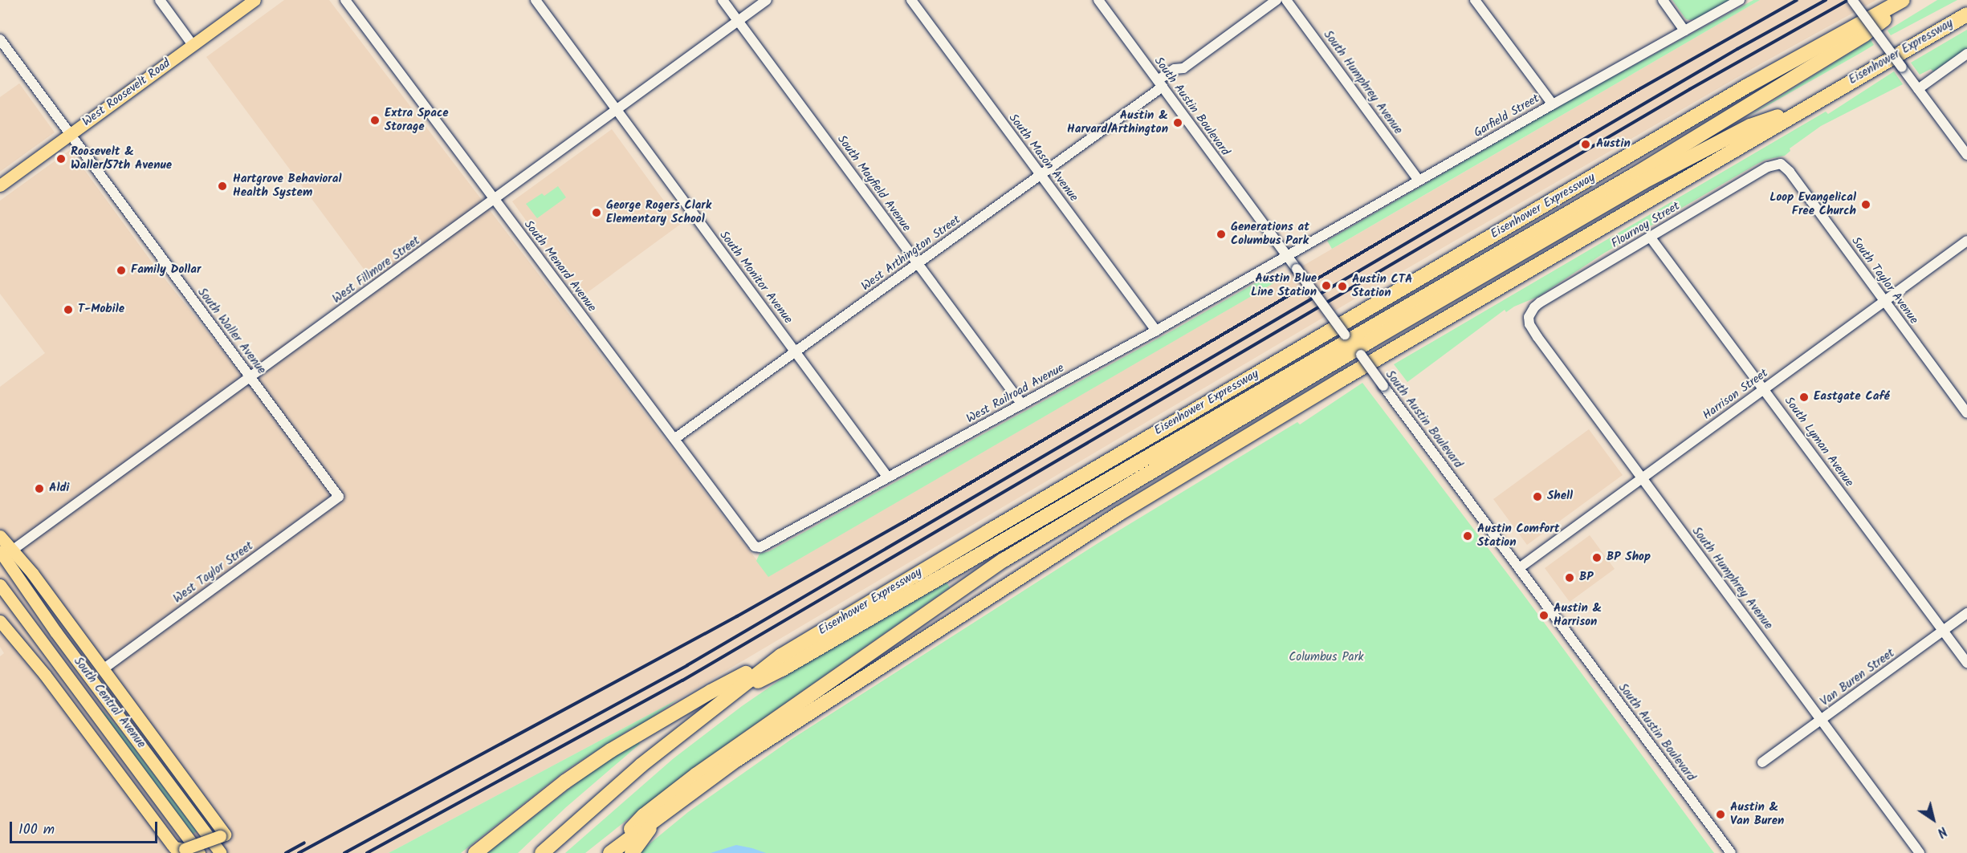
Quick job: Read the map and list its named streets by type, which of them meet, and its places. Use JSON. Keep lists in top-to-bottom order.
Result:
{
  "streets": {
    "highway": ["Eisenhower Expressway"],
    "main road": ["West Roosevelt Road", "South Central Avenue"],
    "street": [
      "South Humphrey Avenue",
      "South Austin Boulevard",
      "Garfield Street",
      "South Mason Avenue",
      "South Mayfield Avenue",
      "Flournoy Street",
      "West Arthington Street",
      "South Menard Avenue",
      "West Fillmore Street",
      "South Monitor Avenue",
      "South Taylor Avenue",
      "South Waller Avenue",
      "West Railroad Avenue",
      "Harrison Street",
      "South Lyman Avenue",
      "West Taylor Street",
      "Van Buren Street"
    ]
  },
  "crossings": [
    ["South Humphrey Avenue", "Garfield Street"],
    ["South Humphrey Avenue", "Flournoy Street"],
    ["South Humphrey Avenue", "Harrison Street"],
    ["South Humphrey Avenue", "Van Buren Street"],
    ["West Roosevelt Road", "South Waller Avenue"],
    ["South Austin Boulevard", "Garfield Street"],
    ["South Austin Boulevard", "West Arthington Street"],
    ["South Austin Boulevard", "West Railroad Avenue"],
    ["South Austin Boulevard", "Harrison Street"],
    ["Garfield Street", "West Railroad Avenue"],
    ["South Mason Avenue", "West Arthington Street"],
    ["South Mason Avenue", "West Railroad Avenue"],
    ["South Mayfield Avenue", "West Arthington Street"],
    ["South Mayfield Avenue", "West Fillmore Street"],
    ["South Mayfield Avenue", "West Railroad Avenue"],
    ["Flournoy Street", "South Taylor Avenue"],
    ["Flournoy Street", "South Lyman Avenue"],
    ["West Arthington Street", "South Menard Avenue"],
    ["West Arthington Street", "South Monitor Avenue"],
    ["South Menard Avenue", "West Fillmore Street"],
    ["South Menard Avenue", "West Railroad Avenue"],
    ["West Fillmore Street", "South Monitor Avenue"],
    ["West Fillmore Street", "South Waller Avenue"],
    ["West Fillmore Street", "South Central Avenue"],
    ["South Monitor Avenue", "West Railroad Avenue"],
    ["South Taylor Avenue", "Harrison Street"],
    ["South Waller Avenue", "West Taylor Street"],
    ["Harrison Street", "South Lyman Avenue"],
    ["South Lyman Avenue", "Van Buren Street"]
  ],
  "parks": ["Columbus Park"],
  "places": [
    "Extra Space Storage",
    "Austin & Harvard/Arthington",
    "Austin",
    "Roosevelt & Waller/57th Avenue",
    "Hartgrove Behavioral Health System",
    "Loop Evangelical Free Church",
    "George Rogers Clark Elementary School",
    "Generations at Columbus Park",
    "Family Dollar",
    "Austin Blue Line Station",
    "Austin CTA Station",
    "T-Mobile",
    "Eastgate Café",
    "Aldi",
    "Shell",
    "Austin Comfort Station",
    "BP Shop",
    "BP",
    "Austin & Harrison",
    "Austin & Van Buren"
  ],
  "scale_bar": "100 m",
  "north": "bottom right"
}
